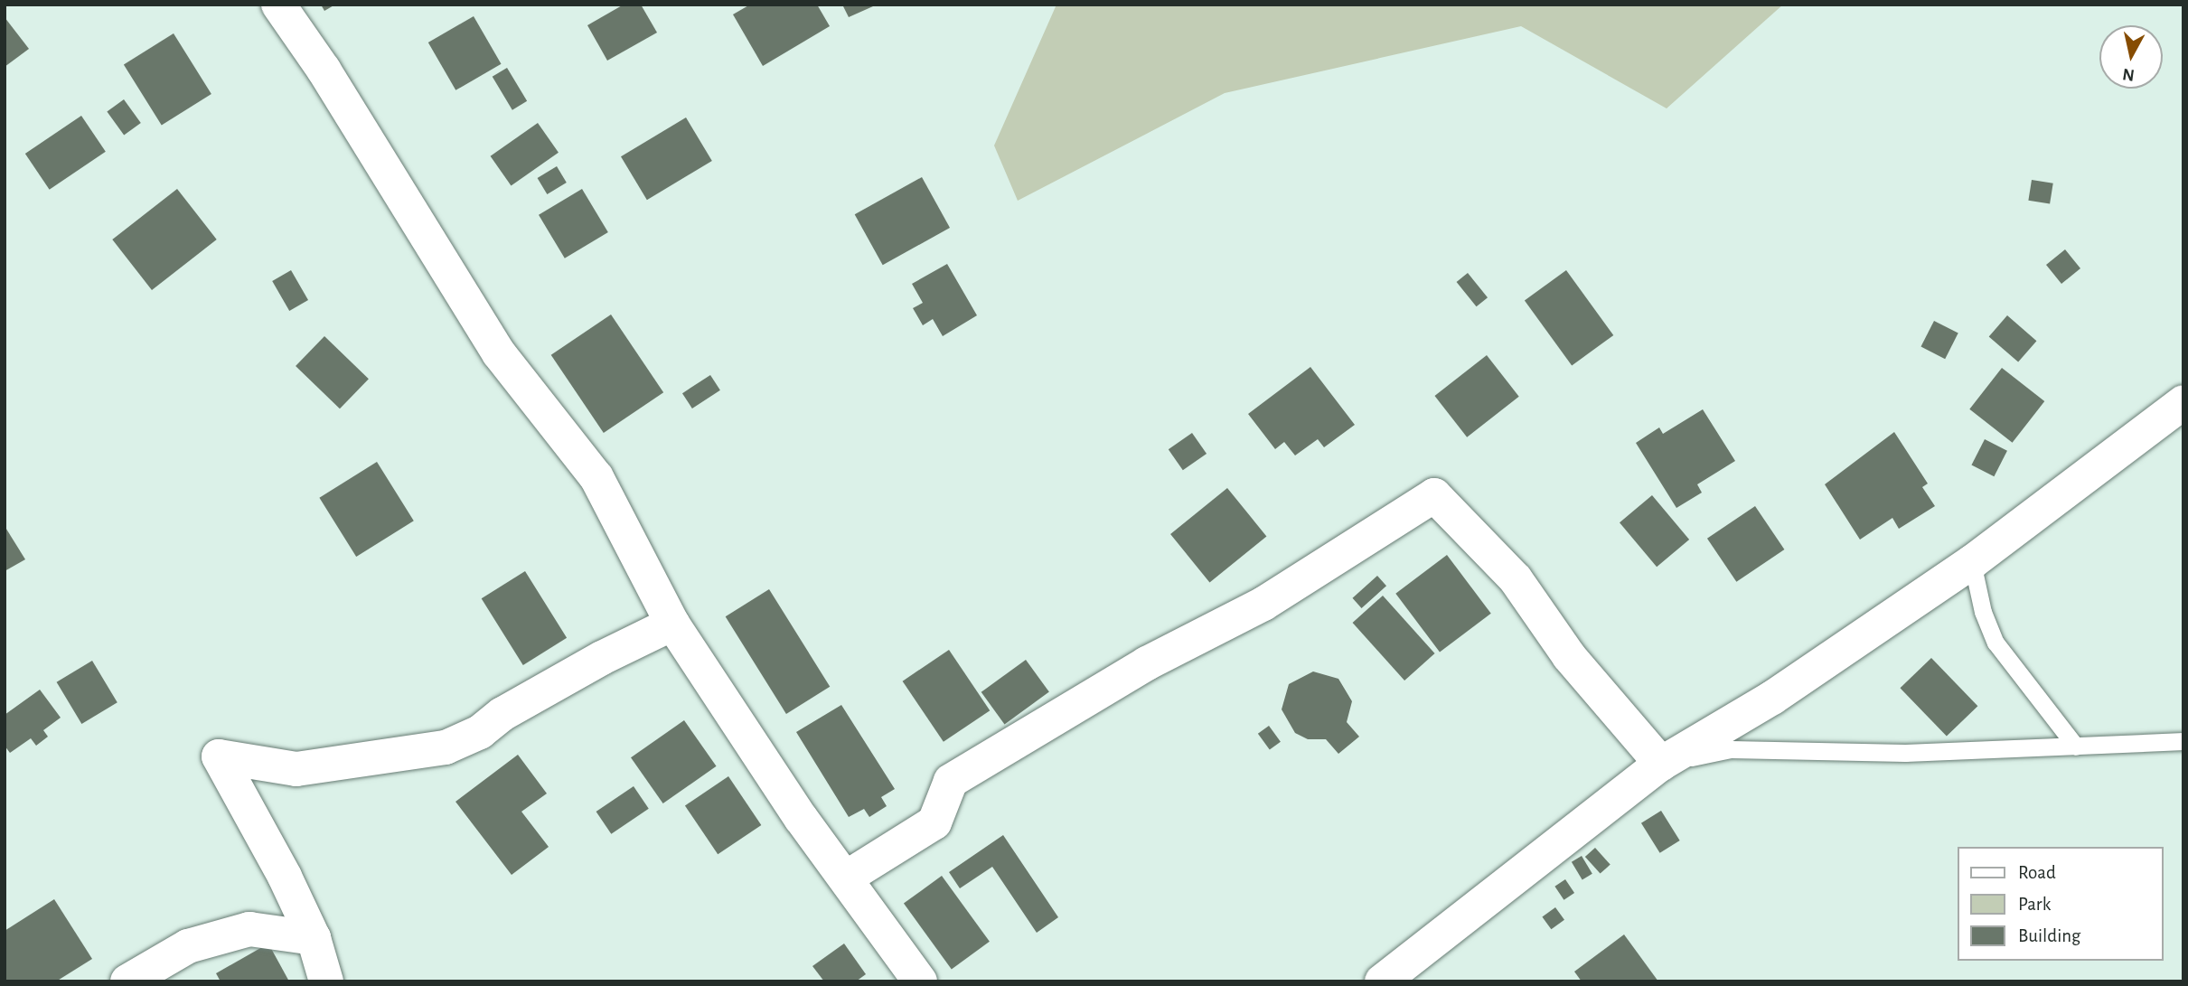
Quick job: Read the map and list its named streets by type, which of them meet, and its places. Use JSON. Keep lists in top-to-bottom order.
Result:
{
  "legend": ["Road", "Park", "Building"],
  "north": "bottom"
}
